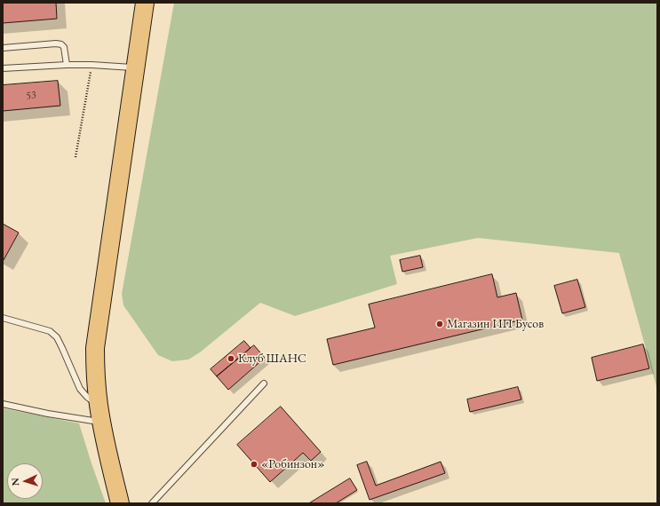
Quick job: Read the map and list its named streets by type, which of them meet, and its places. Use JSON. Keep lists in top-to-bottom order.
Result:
{
  "places": ["Магазин ИП Бусов", "Клуб ШАНС", "«Робинзон»"],
  "house_numbers": ["53"],
  "north": "left"
}
